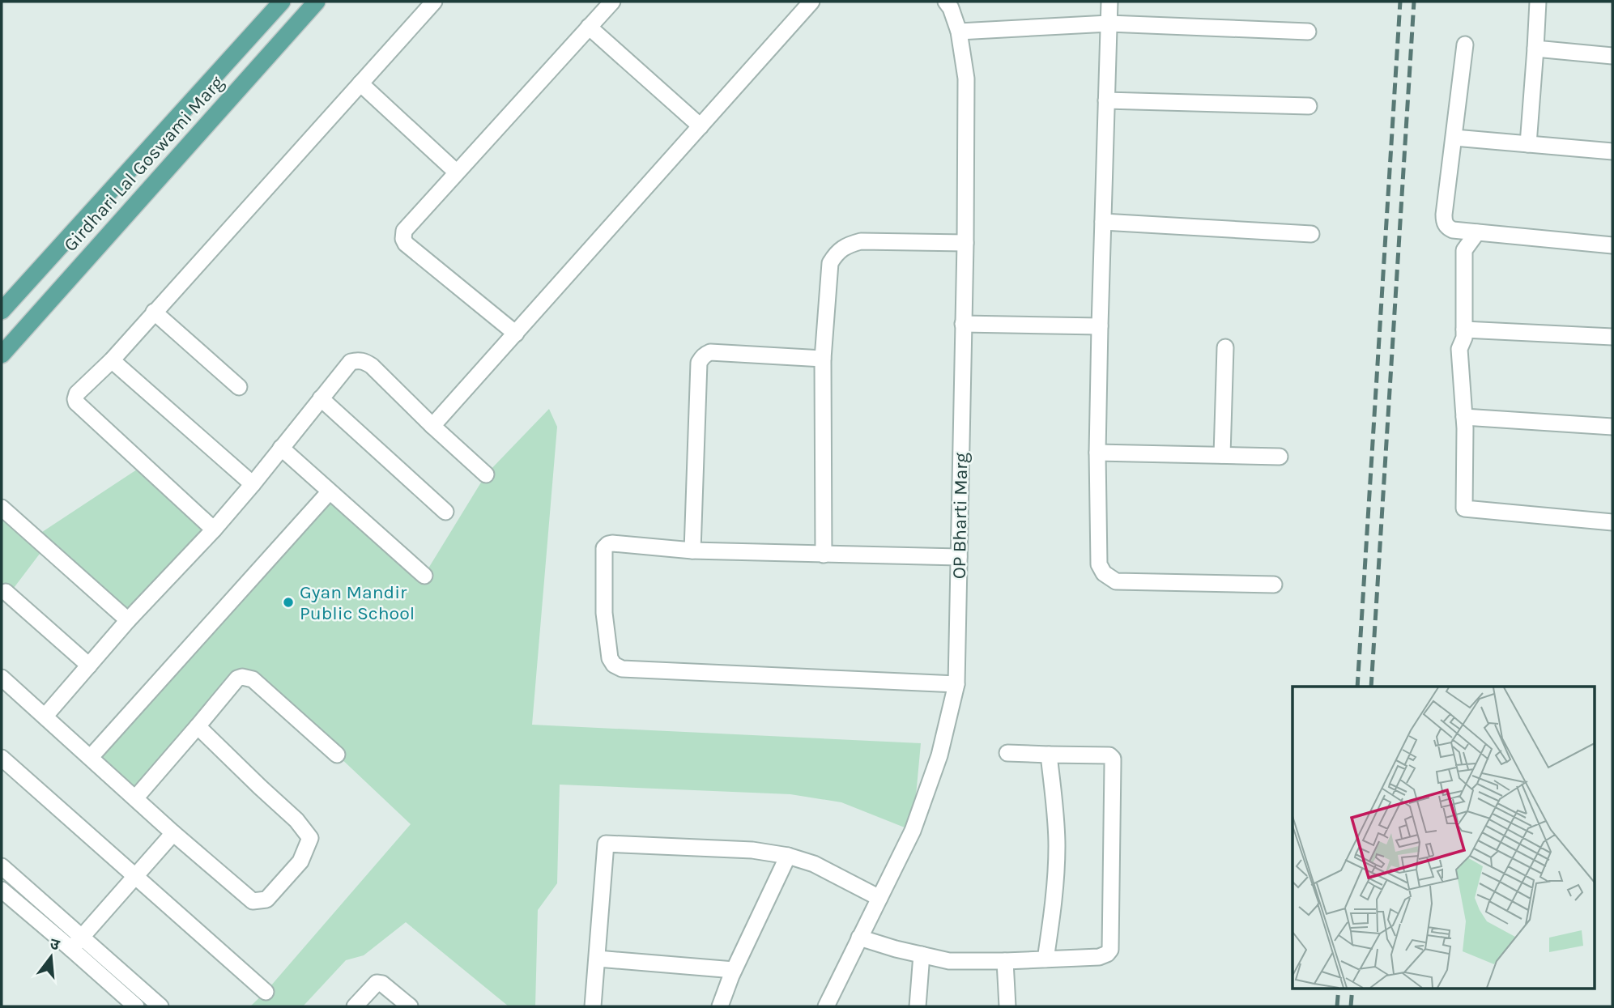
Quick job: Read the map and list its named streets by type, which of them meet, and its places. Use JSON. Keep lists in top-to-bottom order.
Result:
{
  "streets": {
    "main road": ["Girdhari Lal Goswami Marg"],
    "street": ["OP Bharti Marg"]
  },
  "places": ["Gyan Mandir Public School"],
  "north": "top"
}
